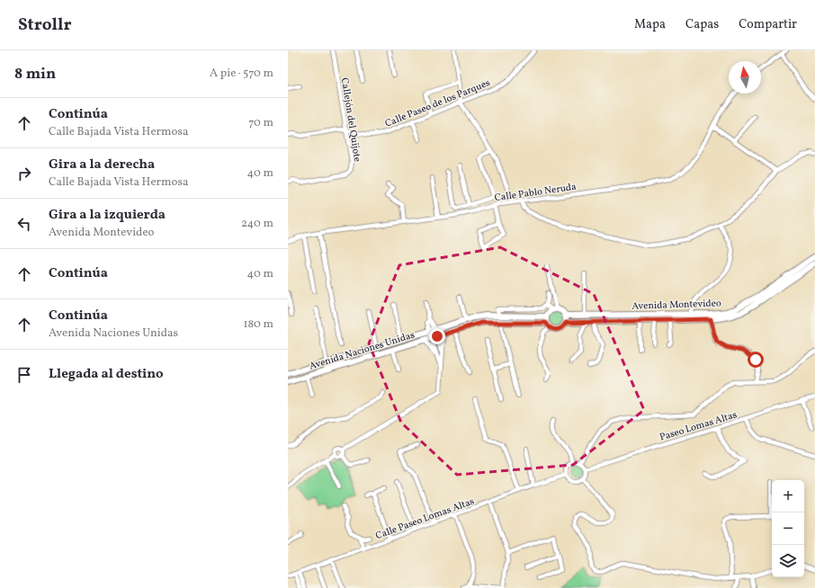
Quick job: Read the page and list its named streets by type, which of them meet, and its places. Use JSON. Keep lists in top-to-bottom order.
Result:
{
  "streets": {
    "street": [
      "Calle Paseo de los Parques",
      "Callejón del Quijote",
      "Calle Pablo Neruda",
      "Avenida Montevideo",
      "Avenida Naciones Unidas",
      "Paseo Lomas Altas",
      "Calle Paseo Lomas Altas"
    ]
  },
  "crossings": [
    ["Calle Paseo de los Parques", "Callejón del Quijote"],
    ["Avenida Montevideo", "Avenida Naciones Unidas"],
    ["Paseo Lomas Altas", "Calle Paseo Lomas Altas"]
  ],
  "north": "top",
  "page": {
    "header": "Strollr",
    "nav": ["Mapa", "Capas", "Compartir"],
    "heading": ["8 min", "A pie · 570 m"],
    "list": [
      ["Continúa", "Calle Bajada Vista Hermosa", "70 m"],
      ["Gira a la derecha", "Calle Bajada Vista Hermosa", "40 m"],
      ["Gira a la izquierda", "Avenida Montevideo", "240 m"],
      ["Continúa", "40 m"],
      ["Continúa", "Avenida Naciones Unidas", "180 m"],
      "Llegada al destino"
    ],
    "map_buttons": ["+", "−"]
  }
}
